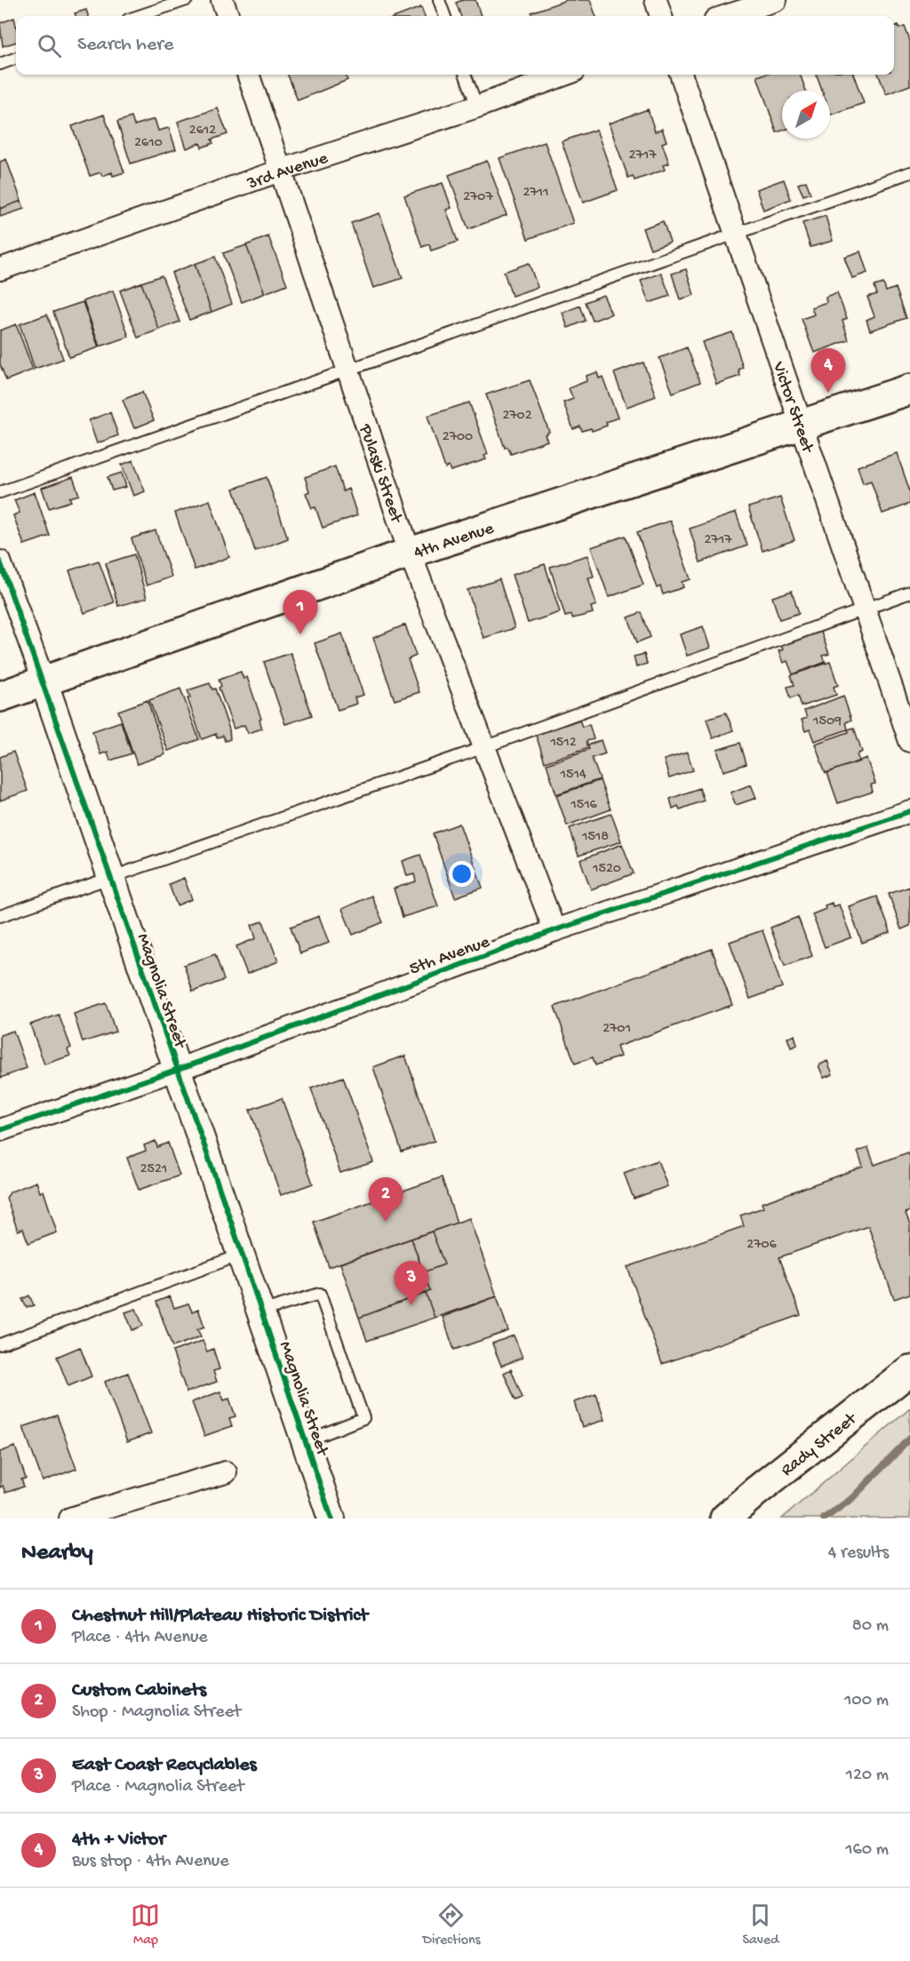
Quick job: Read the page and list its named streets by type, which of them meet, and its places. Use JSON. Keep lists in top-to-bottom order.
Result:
{
  "streets": {
    "main road": ["4th Avenue", "Rady Street"],
    "street": [
      "3rd Avenue",
      "Victor Street",
      "Pulaski Street",
      "5th Avenue",
      "Magnolia Street"
    ]
  },
  "crossings": [
    ["3rd Avenue", "Pulaski Street"],
    ["Victor Street", "4th Avenue"],
    ["Pulaski Street", "4th Avenue"],
    ["Pulaski Street", "5th Avenue"],
    ["4th Avenue", "Magnolia Street"],
    ["5th Avenue", "Magnolia Street"]
  ],
  "house_numbers": [
    "2612",
    "2610",
    "2717",
    "2711",
    "2707",
    "2702",
    "2700",
    "2717",
    "1509",
    "1512",
    "1514",
    "1516",
    "1518",
    "1520",
    "2701",
    "2521",
    "2706"
  ],
  "north": "top right",
  "page": {
    "search": "Search here",
    "pins": [
      "4",
      "1",
      "2",
      "3"
    ],
    "heading": ["Nearby", "4 results"],
    "list": [
      {
        "mark": "1",
        "name": "Chestnut Hill/Plateau Historic District",
        "note": "Place · 4th Avenue",
        "value": "80 m"
      },
      {
        "mark": "2",
        "name": "Custom Cabinets",
        "note": "Shop · Magnolia Street",
        "value": "100 m"
      },
      {
        "mark": "3",
        "name": "East Coast Recyclables",
        "note": "Place · Magnolia Street",
        "value": "120 m"
      },
      {
        "mark": "4",
        "name": "4th + Victor",
        "note": "Bus stop · 4th Avenue",
        "value": "160 m"
      }
    ],
    "nav": ["Map", "Directions", "Saved"]
  }
}
